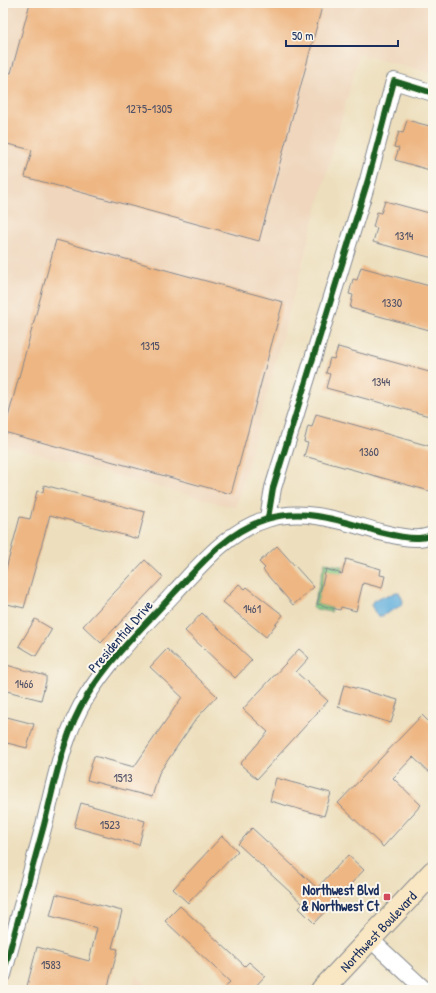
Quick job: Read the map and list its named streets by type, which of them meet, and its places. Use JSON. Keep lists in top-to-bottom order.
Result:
{
  "streets": {
    "main road": ["Northwest Boulevard"],
    "street": ["Presidential Drive"]
  },
  "places": {
    "transit": ["Northwest Blvd & Northwest Ct"]
  },
  "house_numbers": [
    "1275-1305",
    "1314",
    "1330",
    "1315",
    "1344",
    "1360",
    "1461",
    "1466",
    "1513",
    "1523",
    "1583"
  ],
  "scale_bar": "50 m"
}
